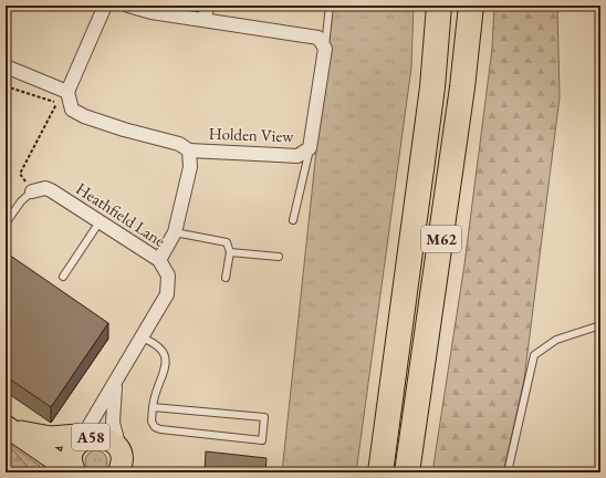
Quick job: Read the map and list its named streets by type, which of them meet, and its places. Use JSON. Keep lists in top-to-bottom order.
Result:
{
  "streets": {
    "highway": ["M62"],
    "main road": ["A58"],
    "street": ["Holden View", "Heathfield Lane"]
  },
  "crossings": [
    ["Heathfield Lane", "A58"]
  ]
}
